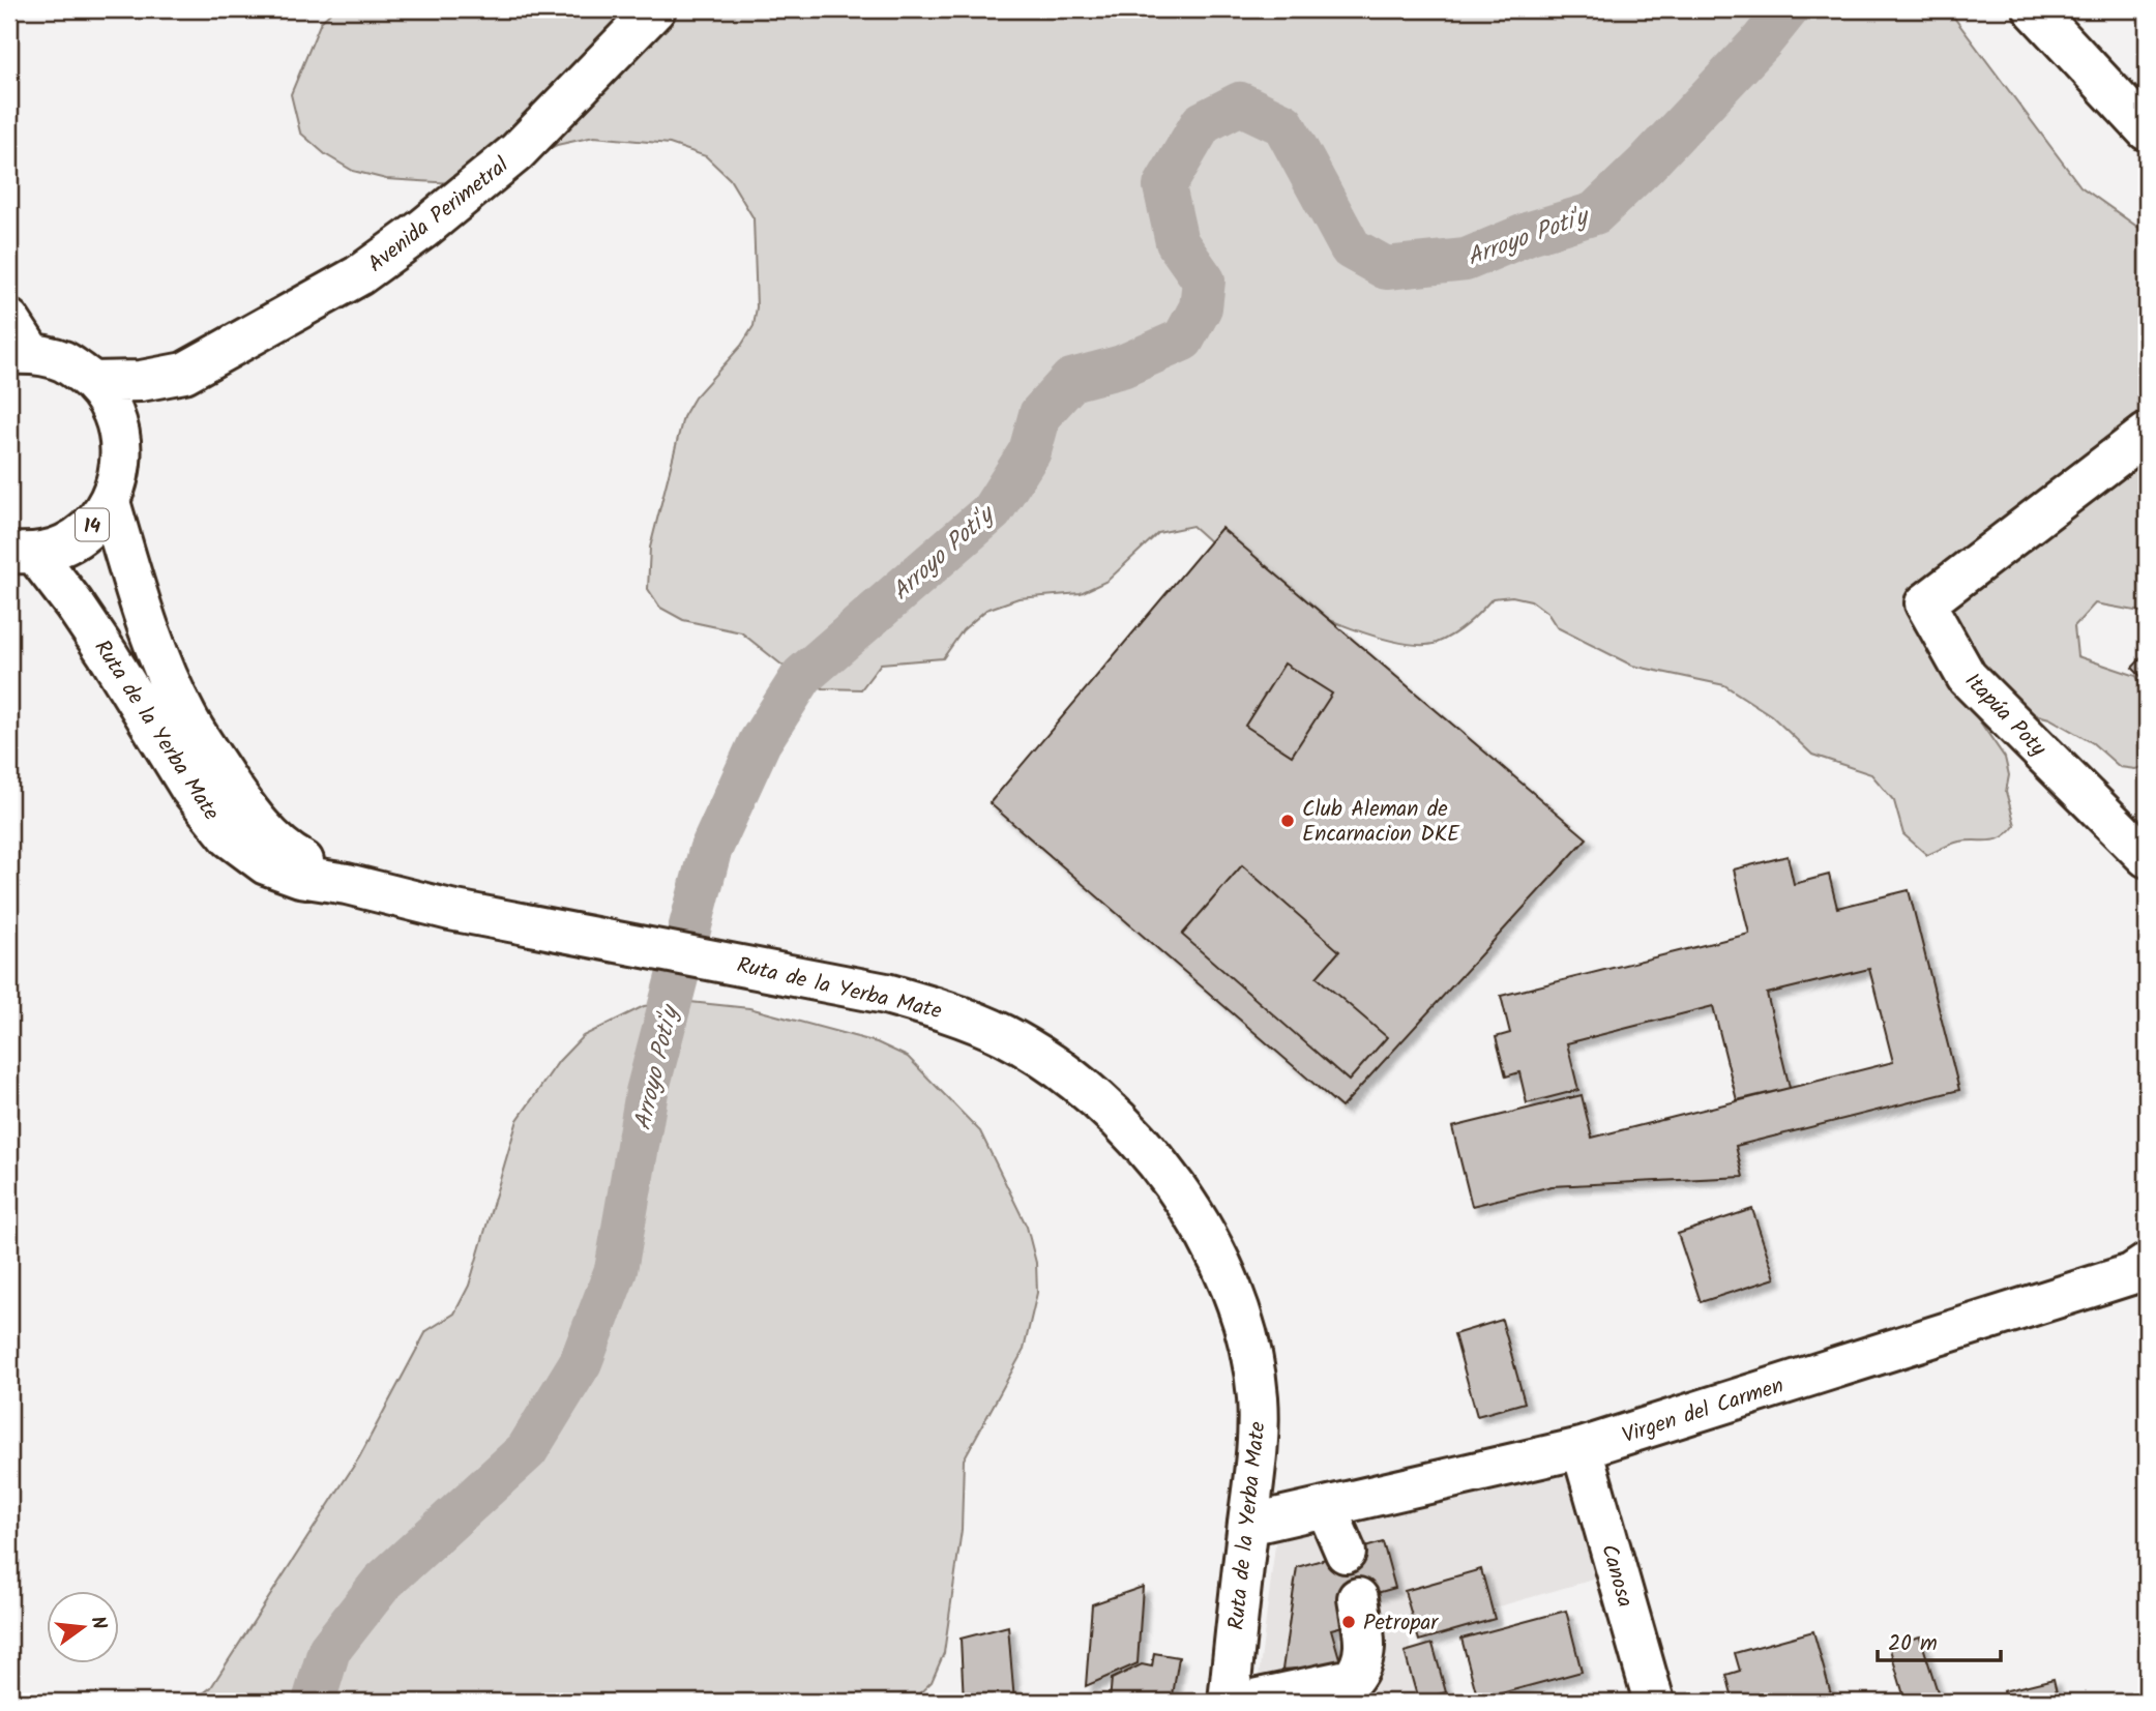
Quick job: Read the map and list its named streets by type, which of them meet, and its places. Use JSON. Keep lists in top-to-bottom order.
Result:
{
  "streets": {
    "main road": [
      "Avenida Perimetral",
      "14",
      "Itapúa Poty",
      "Ruta de la Yerba Mate",
      "Virgen del Carmen",
      "Canosa"
    ]
  },
  "crossings": [
    ["Avenida Perimetral", "14"],
    ["14", "Ruta de la Yerba Mate"],
    ["Ruta de la Yerba Mate", "Virgen del Carmen"],
    ["Virgen del Carmen", "Canosa"]
  ],
  "water": ["Arroyo Poti'y"],
  "places": ["Club Aleman de Encarnacion DKE", "Petropar"],
  "scale_bar": "20 m",
  "north": "right"
}
